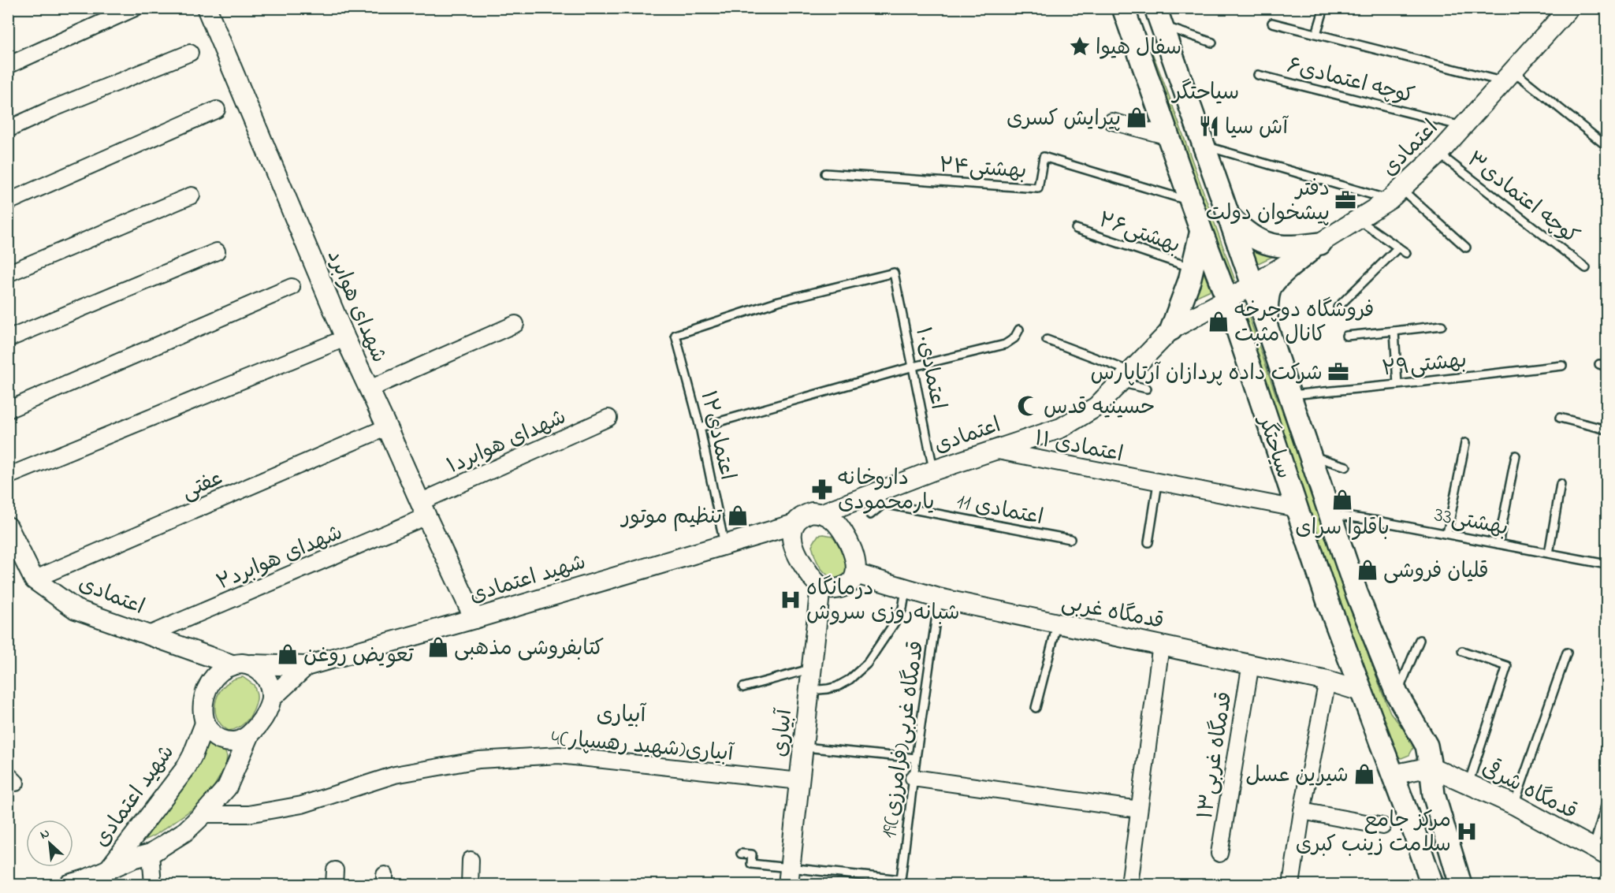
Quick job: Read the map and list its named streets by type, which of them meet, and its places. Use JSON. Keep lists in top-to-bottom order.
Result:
{
  "streets": {
    "main road": ["سیاحتگر"],
    "street": [
      "اعتمادی",
      "شهدای هوابرد",
      "شهدای هوابرد۱",
      "۱۱ اعتمادی",
      "عفتی",
      "شهدای هوابرد۲",
      "شهید اعتمادی",
      "قدمگاه غربی",
      "آبیاری",
      "4آبیاری(شهید رهسپار)",
      "قدمگاه غربی۱۳",
      "قدمگاه شرقی"
    ],
    "lane": [
      "کوچه اعتمادی۶",
      "۲۴بهشتی",
      "کوچه اعتمادی۳",
      "۲۶بهشتی",
      "۲۹بهشتی",
      "اعتمادی۱۰",
      "اعتمادی۱۲",
      "11 اعتمادی",
      "33بهشتی",
      "19قدمگاه غربی(فرامرزی)"
    ]
  },
  "crossings": [
    ["کوچه اعتمادی۶", "اعتمادی"],
    ["اعتمادی", "کوچه اعتمادی۳"],
    ["اعتمادی", "اعتمادی۱۰"],
    ["اعتمادی", "۱۱ اعتمادی"],
    ["اعتمادی", "سیاحتگر"],
    ["اعتمادی", "عفتی"],
    ["اعتمادی", "11 اعتمادی"],
    ["اعتمادی", "شهدای هوابرد۲"],
    ["اعتمادی", "شهید اعتمادی"],
    ["اعتمادی", "قدمگاه غربی"],
    ["اعتمادی", "آبیاری"],
    ["۲۴بهشتی", "سیاحتگر"],
    ["شهدای هوابرد", "شهدای هوابرد۱"],
    ["شهدای هوابرد", "عفتی"],
    ["شهدای هوابرد", "شهدای هوابرد۲"],
    ["شهدای هوابرد", "شهید اعتمادی"],
    ["۲۹بهشتی", "سیاحتگر"],
    ["اعتمادی۱۰", "اعتمادی۱۲"],
    ["اعتمادی۱۲", "شهید اعتمادی"],
    ["شهدای هوابرد۱", "شهدای هوابرد۲"],
    ["۱۱ اعتمادی", "سیاحتگر"],
    ["سیاحتگر", "33بهشتی"],
    ["سیاحتگر", "قدمگاه غربی"],
    ["سیاحتگر", "قدمگاه شرقی"],
    ["شهید اعتمادی", "قدمگاه غربی"],
    ["شهید اعتمادی", "آبیاری"],
    ["شهید اعتمادی", "4آبیاری(شهید رهسپار)"],
    ["قدمگاه غربی", "آبیاری"],
    ["قدمگاه غربی", "19قدمگاه غربی(فرامرزی)"],
    ["قدمگاه غربی", "قدمگاه غربی۱۳"],
    ["آبیاری", "4آبیاری(شهید رهسپار)"]
  ],
  "districts": ["سیاحتگر", "آبیاری"],
  "places": {
    "place": ["سفال هیوا"],
    "shop": [
      "پیرایش کسری",
      "فروشگاه دوچرخه کانال مثبت",
      "باقلوا سرای",
      "تنظیم موتور",
      "قلیان فروشی",
      "کتابفروشی مذهبی",
      "تعویض روغن",
      "شیرین عسل"
    ],
    "restaurant": ["آش سیا"],
    "office": ["دفتر پیشخوان دولت", "شرکت داده پردازان آرتاپارس"],
    "mosque": ["حسینیه قدس"],
    "pharmacy": ["داروخانه یارمحمودی"],
    "hospital": ["درمانگاه شبانه‌روزی سروش", "مرکز جامع سلامت زینب کبری"]
  },
  "north": "top left"
}
